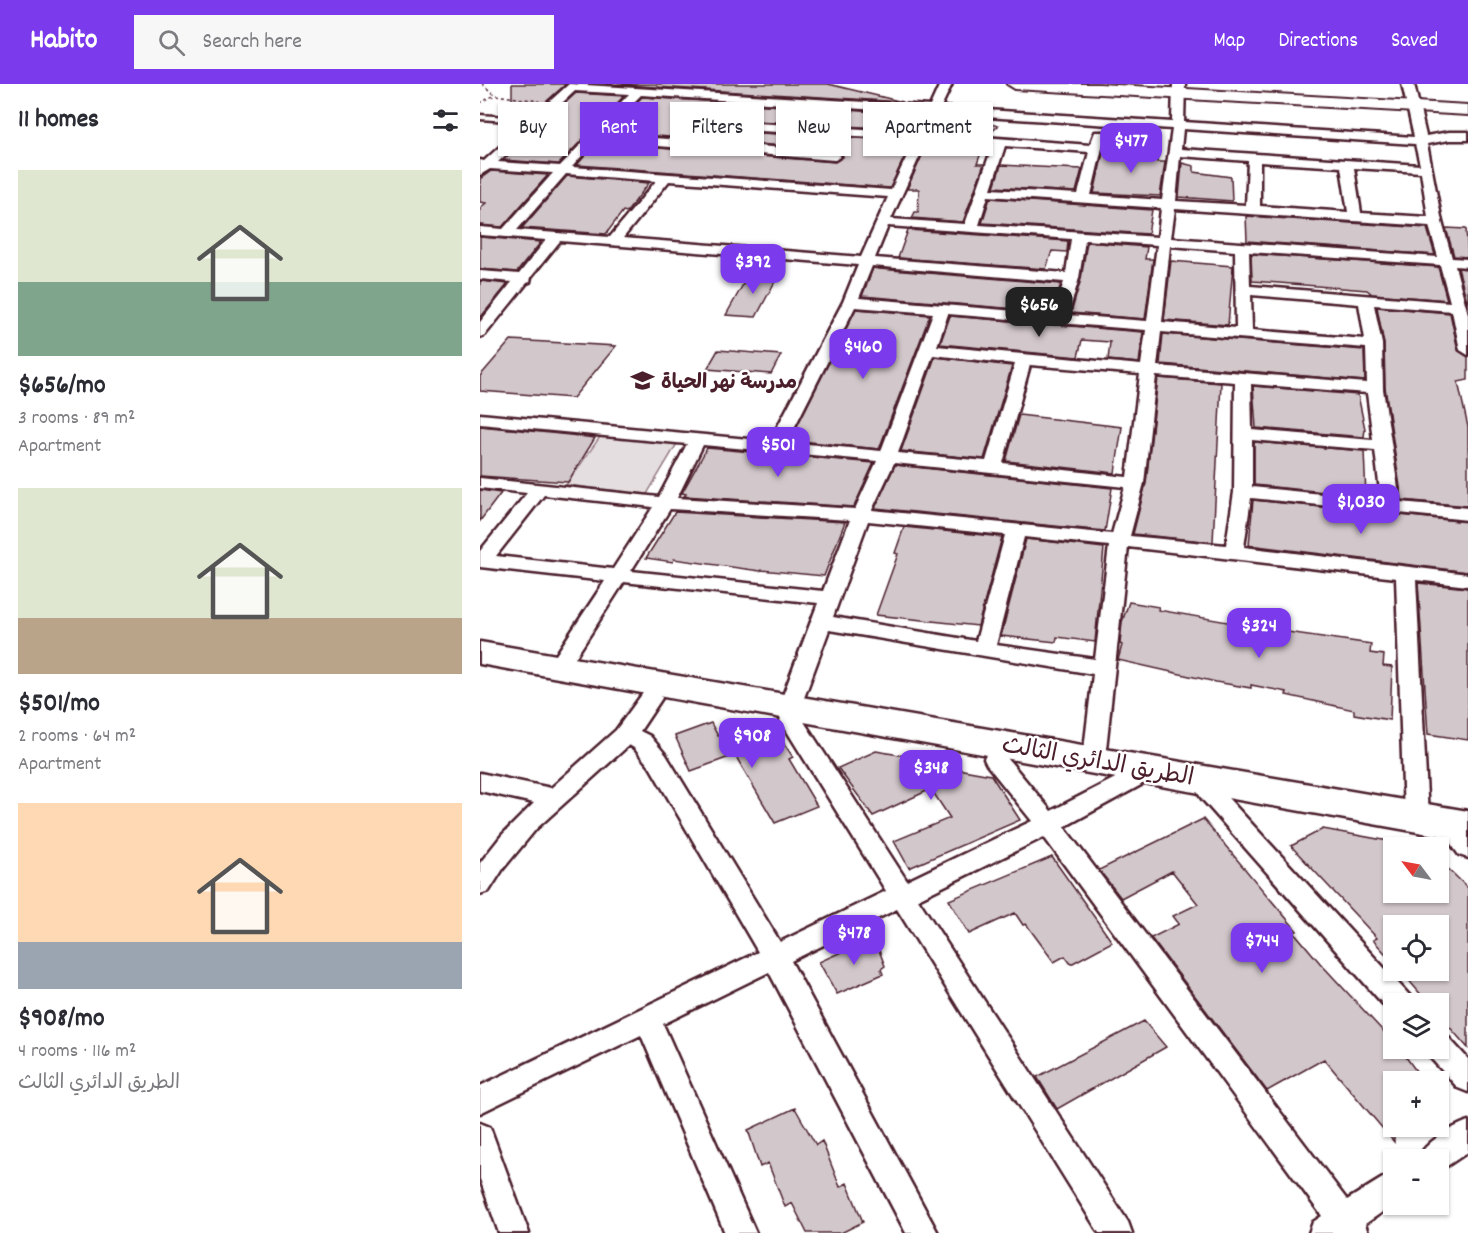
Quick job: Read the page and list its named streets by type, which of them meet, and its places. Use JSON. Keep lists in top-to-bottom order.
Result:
{
  "streets": {
    "highway": ["الطريق الدائري الثالث"]
  },
  "places": {
    "school or university": ["مدرسة نهر الحياة"]
  },
  "north": "top left",
  "page": {
    "header": "Habito",
    "search": "Search here",
    "nav": ["Map", "Directions", "Saved"],
    "heading": "11 homes",
    "chip": [
      "Buy",
      "Rent",
      "Filters",
      "New",
      "Apartment"
    ],
    "price": [
      "$477",
      "$392",
      "$656",
      "$460",
      "$501",
      "$1,030",
      "$324",
      "$908",
      "$348",
      "$478",
      "$744"
    ],
    "list": [
      {
        "name": "$656/mo",
        "note": "3 rooms · 89 m² · Apartment"
      },
      {
        "name": "$501/mo",
        "note": "2 rooms · 64 m² · Apartment"
      },
      {
        "name": "$908/mo",
        "note": "4 rooms · 116 m² · الطريق الدائري الثالث"
      }
    ],
    "map_buttons": ["+", "−"]
  }
}
